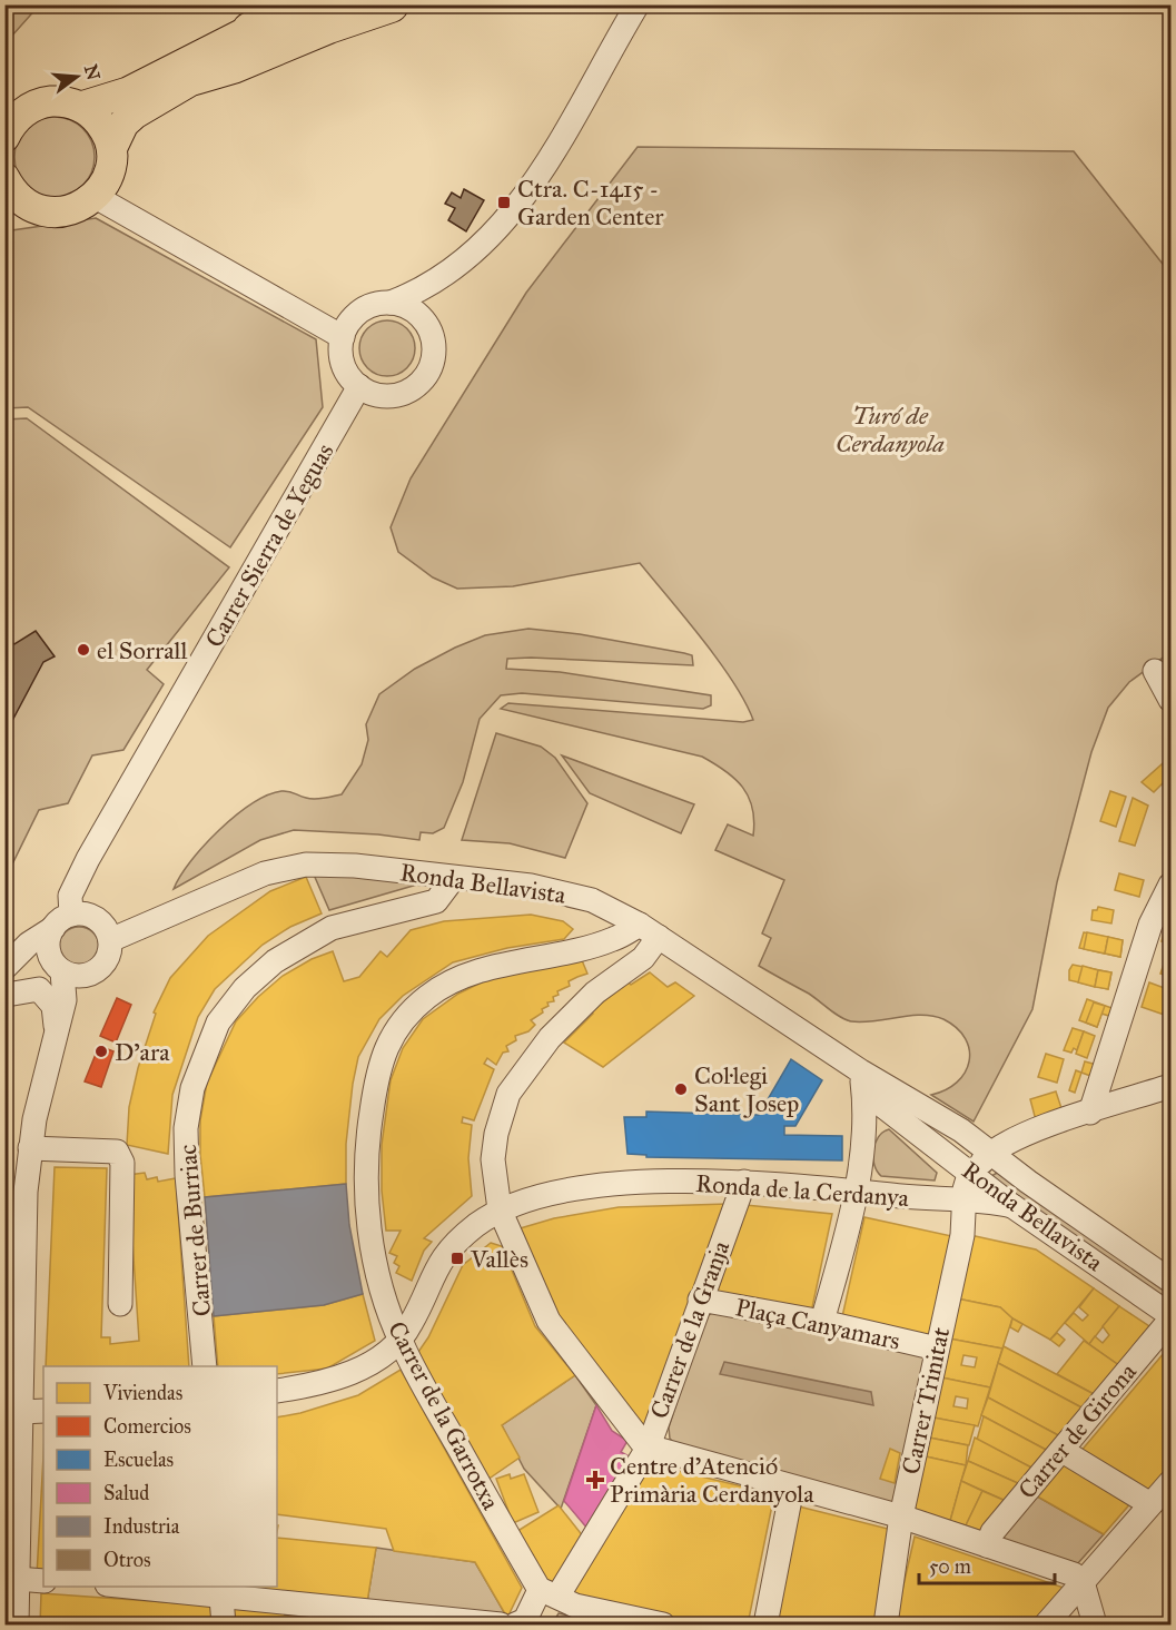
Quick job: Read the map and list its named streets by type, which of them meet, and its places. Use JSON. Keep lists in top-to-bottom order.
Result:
{
  "streets": {
    "street": [
      "Carrer Sierra de Yeguas",
      "Ronda Bellavista",
      "Ronda de la Cerdanya",
      "Carrer de Burriac",
      "Plaça Canyamars",
      "Carrer de la Granja",
      "Carrer Trinitat",
      "Carrer de la Garrotxa",
      "Carrer de Girona"
    ]
  },
  "crossings": [
    ["Carrer Sierra de Yeguas", "Ronda Bellavista"],
    ["Ronda Bellavista", "Ronda de la Cerdanya"],
    ["Ronda Bellavista", "Carrer de Burriac"],
    ["Ronda Bellavista", "Carrer Trinitat"],
    ["Ronda Bellavista", "Carrer de la Garrotxa"],
    ["Ronda Bellavista", "Carrer de Girona"],
    ["Ronda de la Cerdanya", "Carrer de la Granja"],
    ["Ronda de la Cerdanya", "Carrer Trinitat"],
    ["Ronda de la Cerdanya", "Carrer de la Garrotxa"],
    ["Plaça Canyamars", "Carrer de la Granja"],
    ["Plaça Canyamars", "Carrer Trinitat"],
    ["Carrer de la Granja", "Carrer de la Garrotxa"]
  ],
  "parks": ["Turó de Cerdanyola"],
  "places": {
    "transit": ["Ctra. C-1415 - Garden Center", "Vallès"],
    "other": ["el Sorrall", "D'ara", "Col·legi Sant Josep"],
    "health": ["Centre d'Atenció Primària Cerdanyola"]
  },
  "legend": [
    "Viviendas",
    "Comercios",
    "Escuelas",
    "Salud",
    "Industria",
    "Otros"
  ],
  "scale_bar": "50 m",
  "north": "right"
}
